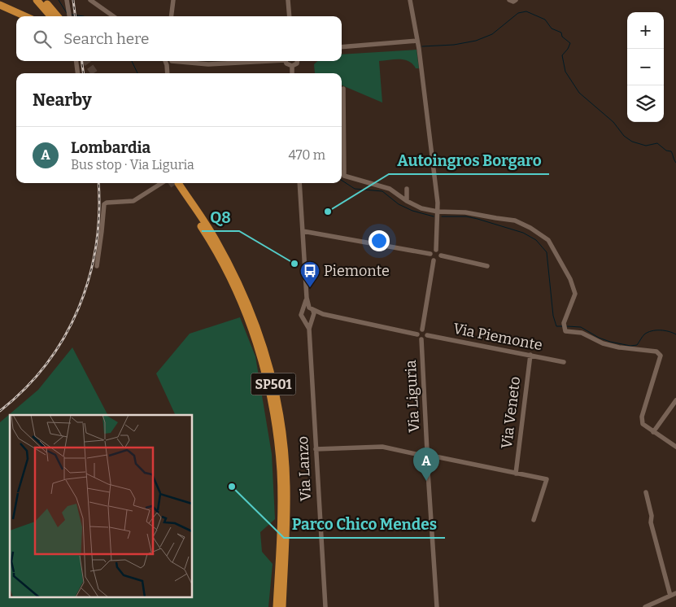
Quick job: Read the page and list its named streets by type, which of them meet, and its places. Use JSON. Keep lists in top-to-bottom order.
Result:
{
  "streets": {
    "highway": ["SP501"],
    "street": [
      "Via Piemonte",
      "Via Liguria",
      "Via Veneto",
      "Via Lanzo"
    ]
  },
  "crossings": [
    ["Via Piemonte", "Via Liguria"],
    ["Via Piemonte", "Via Veneto"]
  ],
  "places": {
    "other": ["Autoingros Borgaro", "Q8", "Parco Chico Mendes"],
    "bus stop": ["Piemonte"]
  },
  "page": {
    "map_buttons": ["+", "−"],
    "search": "Search here",
    "heading": "Nearby",
    "list": [
      {
        "mark": "A",
        "name": "Lombardia",
        "note": "Bus stop · Via Liguria",
        "value": "470 m"
      }
    ],
    "pins": "A"
  }
}
